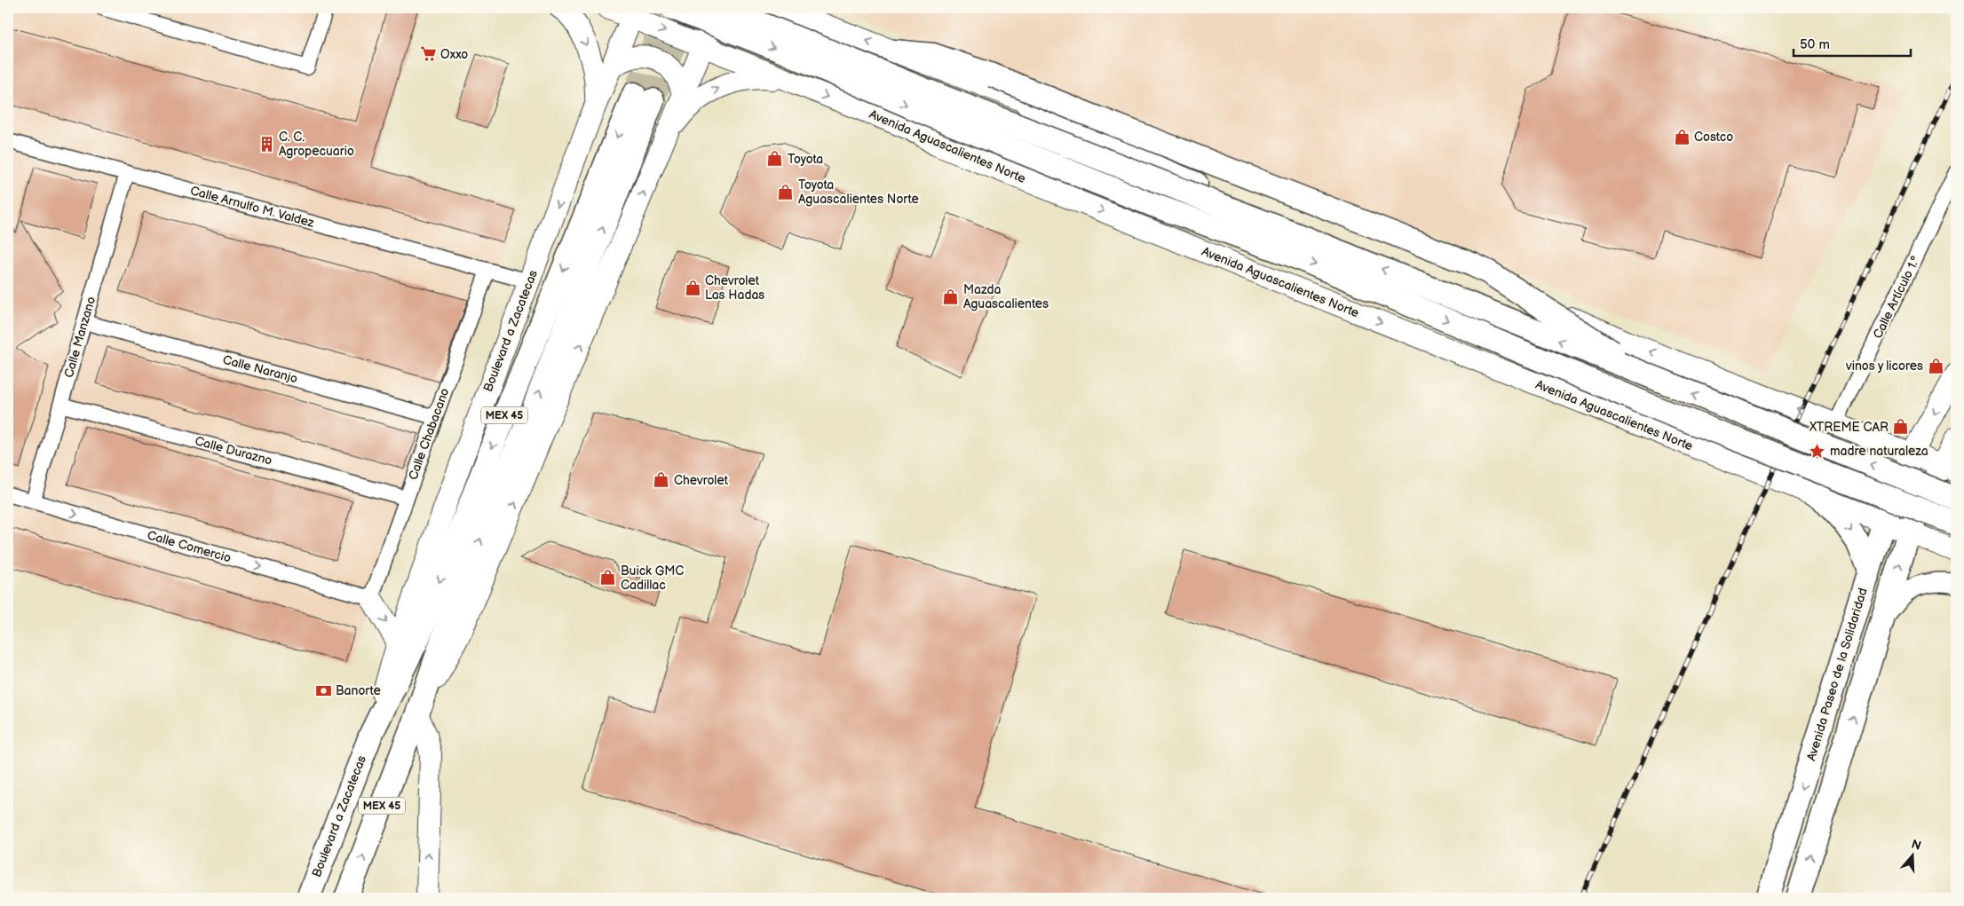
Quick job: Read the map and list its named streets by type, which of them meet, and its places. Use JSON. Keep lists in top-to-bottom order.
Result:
{
  "streets": {
    "main road": [
      "Avenida Aguascalientes Norte",
      "Boulevard a Zacatecas",
      "MEX 45",
      "Avenida Paseo de la Solidaridad"
    ],
    "street": [
      "Calle Arnulfo M. Valdez",
      "Calle Artículo 1.º",
      "Calle Manzano",
      "Calle Naranjo",
      "Calle Chabacano",
      "Calle Durazno",
      "Calle Comercio"
    ]
  },
  "crossings": [
    ["Avenida Aguascalientes Norte", "Boulevard a Zacatecas"],
    ["Avenida Aguascalientes Norte", "Avenida Paseo de la Solidaridad"],
    ["Calle Arnulfo M. Valdez", "Boulevard a Zacatecas"],
    ["Calle Arnulfo M. Valdez", "Calle Manzano"],
    ["Calle Arnulfo M. Valdez", "Calle Chabacano"],
    ["Calle Manzano", "Calle Naranjo"],
    ["Calle Manzano", "Calle Durazno"],
    ["Calle Manzano", "Calle Comercio"],
    ["Calle Naranjo", "Calle Chabacano"],
    ["Calle Chabacano", "Calle Durazno"],
    ["Calle Chabacano", "Calle Comercio"]
  ],
  "one_way": ["Calle Comercio"],
  "places": {
    "supermarket": ["Oxxo"],
    "shop": [
      "Costco",
      "Toyota",
      "Toyota Aguascalientes Norte",
      "Chevrolet Las Hadas",
      "Mazda Aguascalientes",
      "vinos y licores",
      "XTREME CAR",
      "Chevrolet",
      "Buick GMC Cadillac"
    ],
    "building": ["C. C. Agropecuario"],
    "place": ["madre naturaleza"],
    "bank": ["Banorte"]
  },
  "scale_bar": "50 m",
  "north": "top"
}
